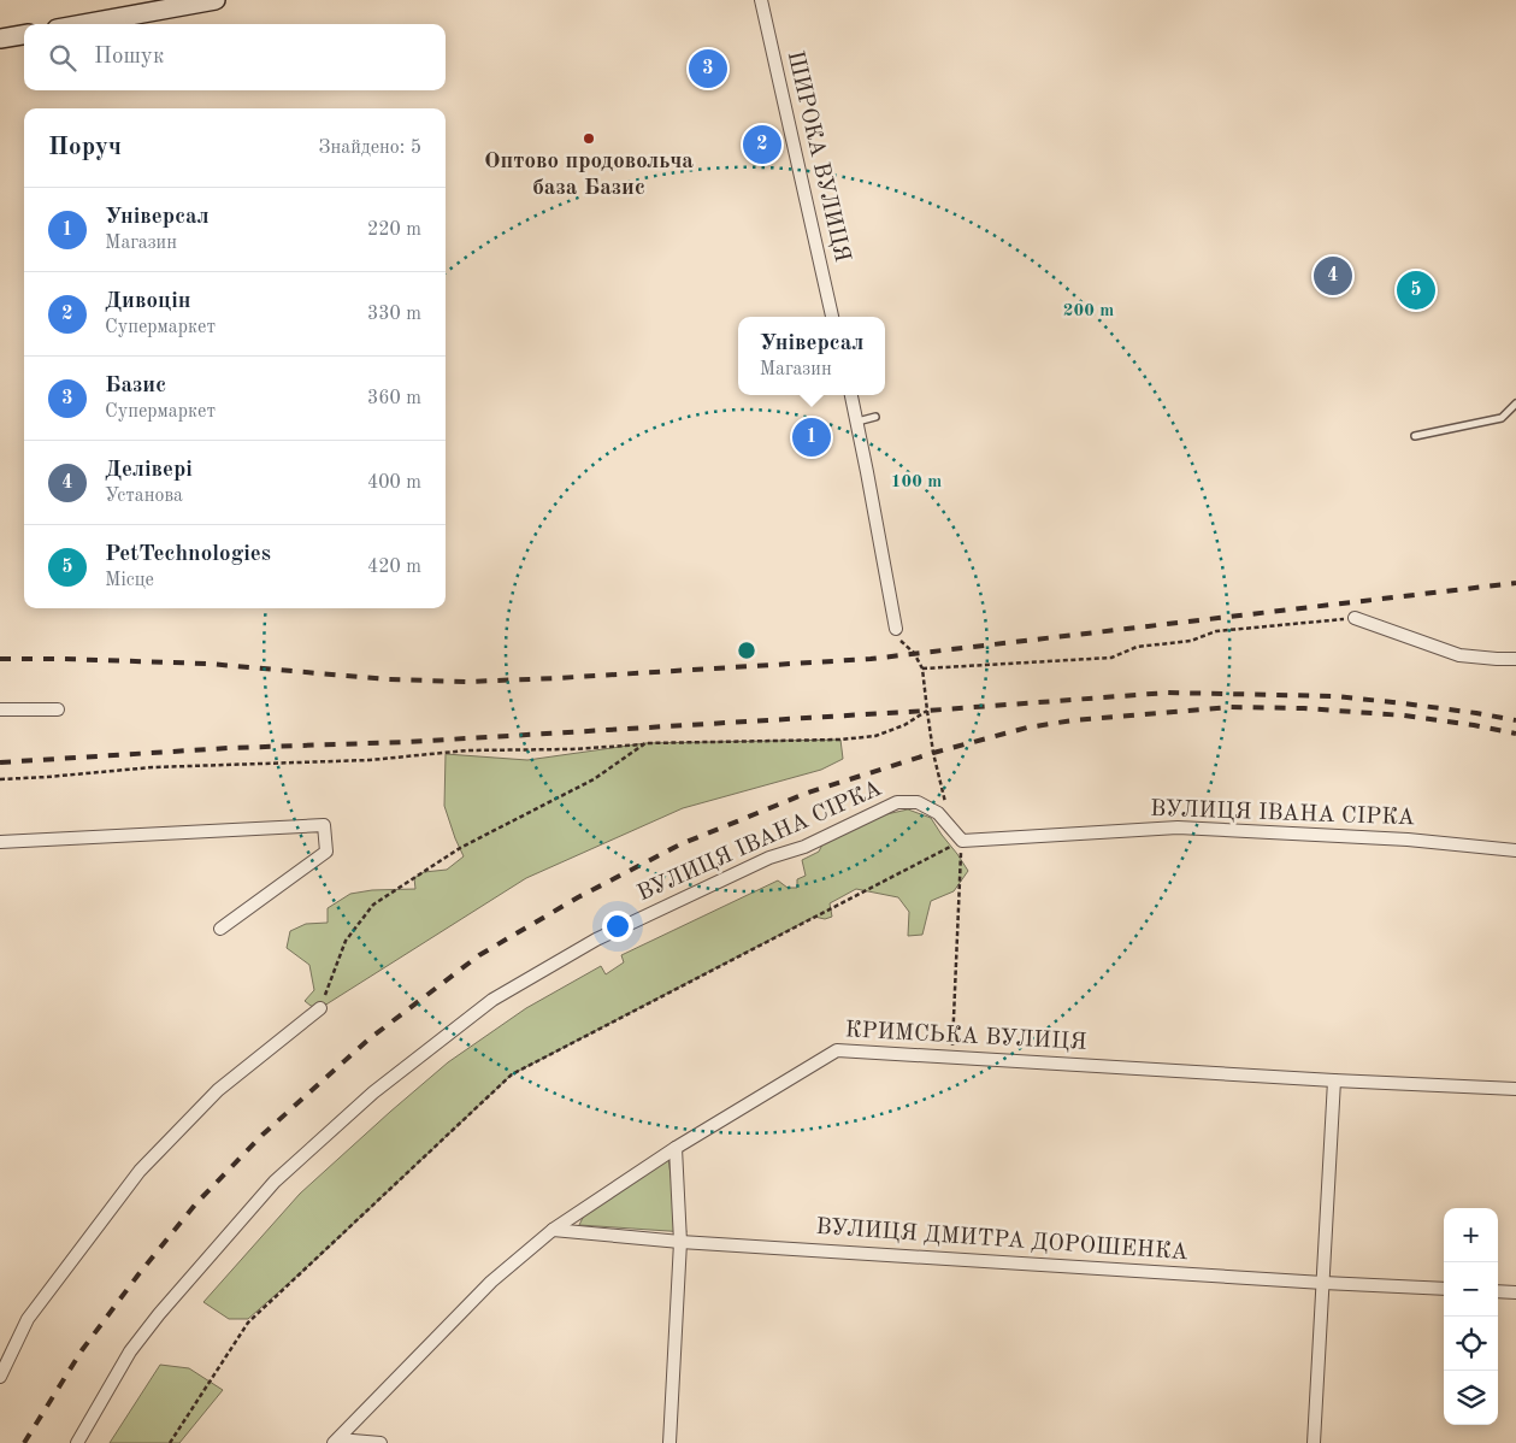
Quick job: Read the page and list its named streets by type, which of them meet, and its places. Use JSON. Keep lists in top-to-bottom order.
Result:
{
  "streets": {
    "street": [
      "ШИРОКА ВУЛИЦЯ",
      "ВУЛИЦЯ ІВАНА СІРКА",
      "КРИМСЬКА ВУЛИЦЯ",
      "ВУЛИЦЯ ДМИТРА ДОРОШЕНКА"
    ]
  },
  "crossings": [
    ["КРИМСЬКА ВУЛИЦЯ", "ВУЛИЦЯ ДМИТРА ДОРОШЕНКА"]
  ],
  "places": ["Оптово продовольча база Базис"],
  "page": {
    "search": "Пошук",
    "pins": [
      "3",
      "2",
      "4",
      "5",
      "1"
    ],
    "heading": ["Поруч", "Знайдено: 5"],
    "list": [
      {
        "mark": "1",
        "name": "Універсал",
        "note": "Магазин",
        "value": "220 m"
      },
      {
        "mark": "2",
        "name": "Дивоцін",
        "note": "Супермаркет",
        "value": "330 m"
      },
      {
        "mark": "3",
        "name": "Базис",
        "note": "Супермаркет",
        "value": "360 m"
      },
      {
        "mark": "4",
        "name": "Делівері",
        "note": "Установа",
        "value": "400 m"
      },
      {
        "mark": "5",
        "name": "PetTechnologies",
        "note": "Місце",
        "value": "420 m"
      }
    ],
    "popup": ["Універсал", "Магазин"],
    "map_buttons": ["+", "−"]
  },
  "rings": ["200 m", "100 m"]
}
